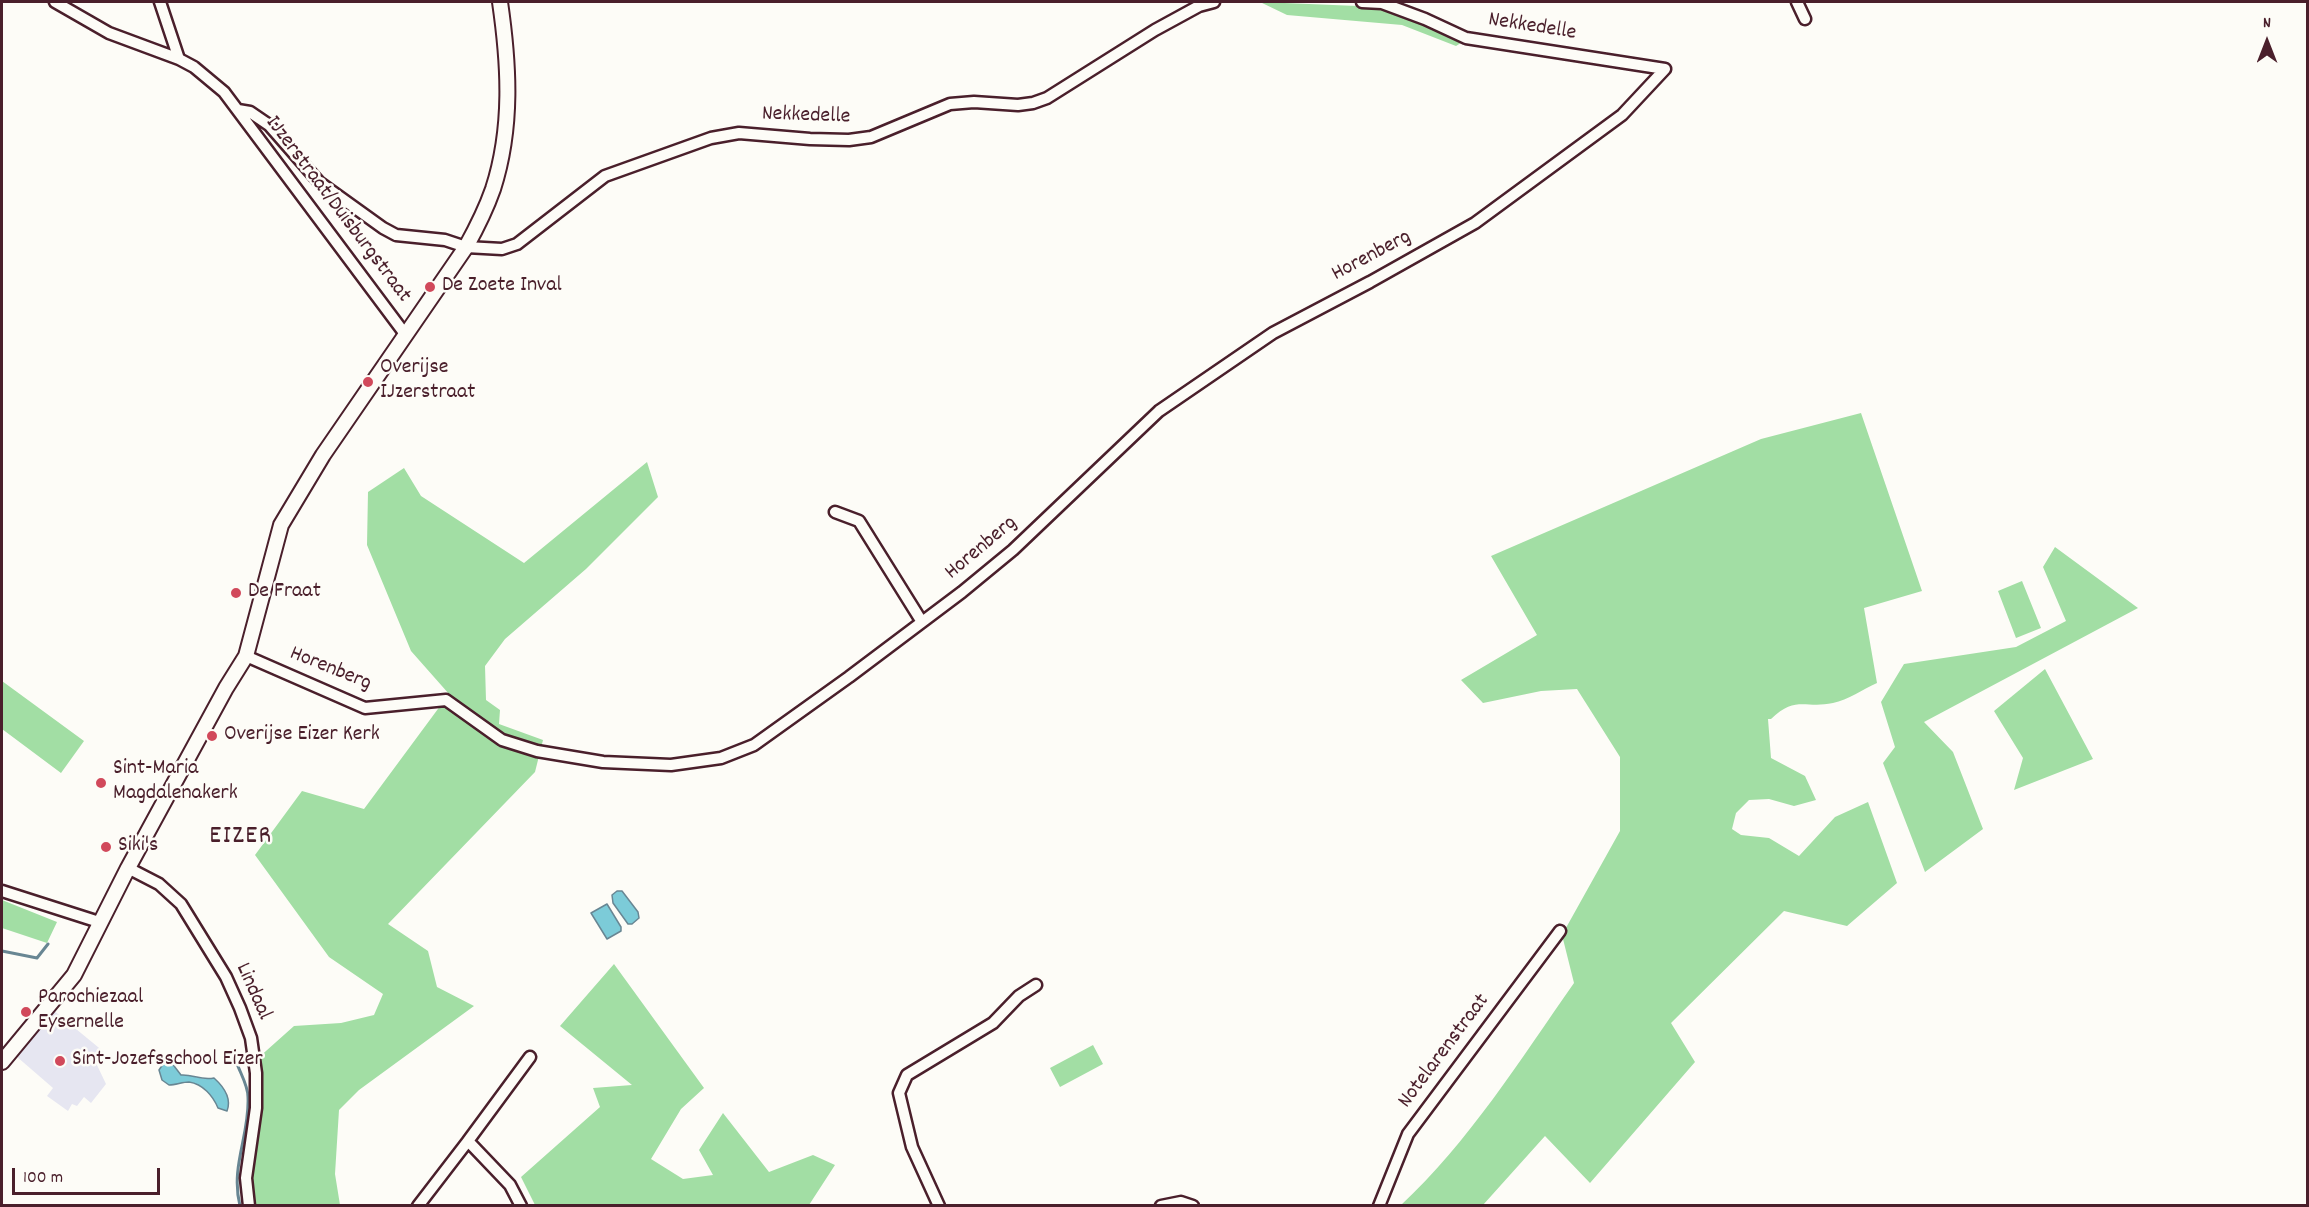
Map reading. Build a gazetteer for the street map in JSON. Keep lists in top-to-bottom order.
{
  "streets": {
    "street": [
      "Nekkedelle",
      "IJzerstraat/Duisburgstraat",
      "Horenberg",
      "Lindaal",
      "Notelarenstraat"
    ]
  },
  "crossings": [
    ["Nekkedelle", "IJzerstraat/Duisburgstraat"],
    ["Nekkedelle", "Horenberg"]
  ],
  "districts": ["EIZER"],
  "places": [
    "De Zoete Inval",
    "Overijse IJzerstraat",
    "De Fraat",
    "Overijse Eizer Kerk",
    "Sint-Maria Magdalenakerk",
    "Siki's",
    "Parochiezaal Eysernelle",
    "Sint-Jozefsschool Eizer"
  ],
  "scale_bar": "100 m",
  "north": "top"
}
